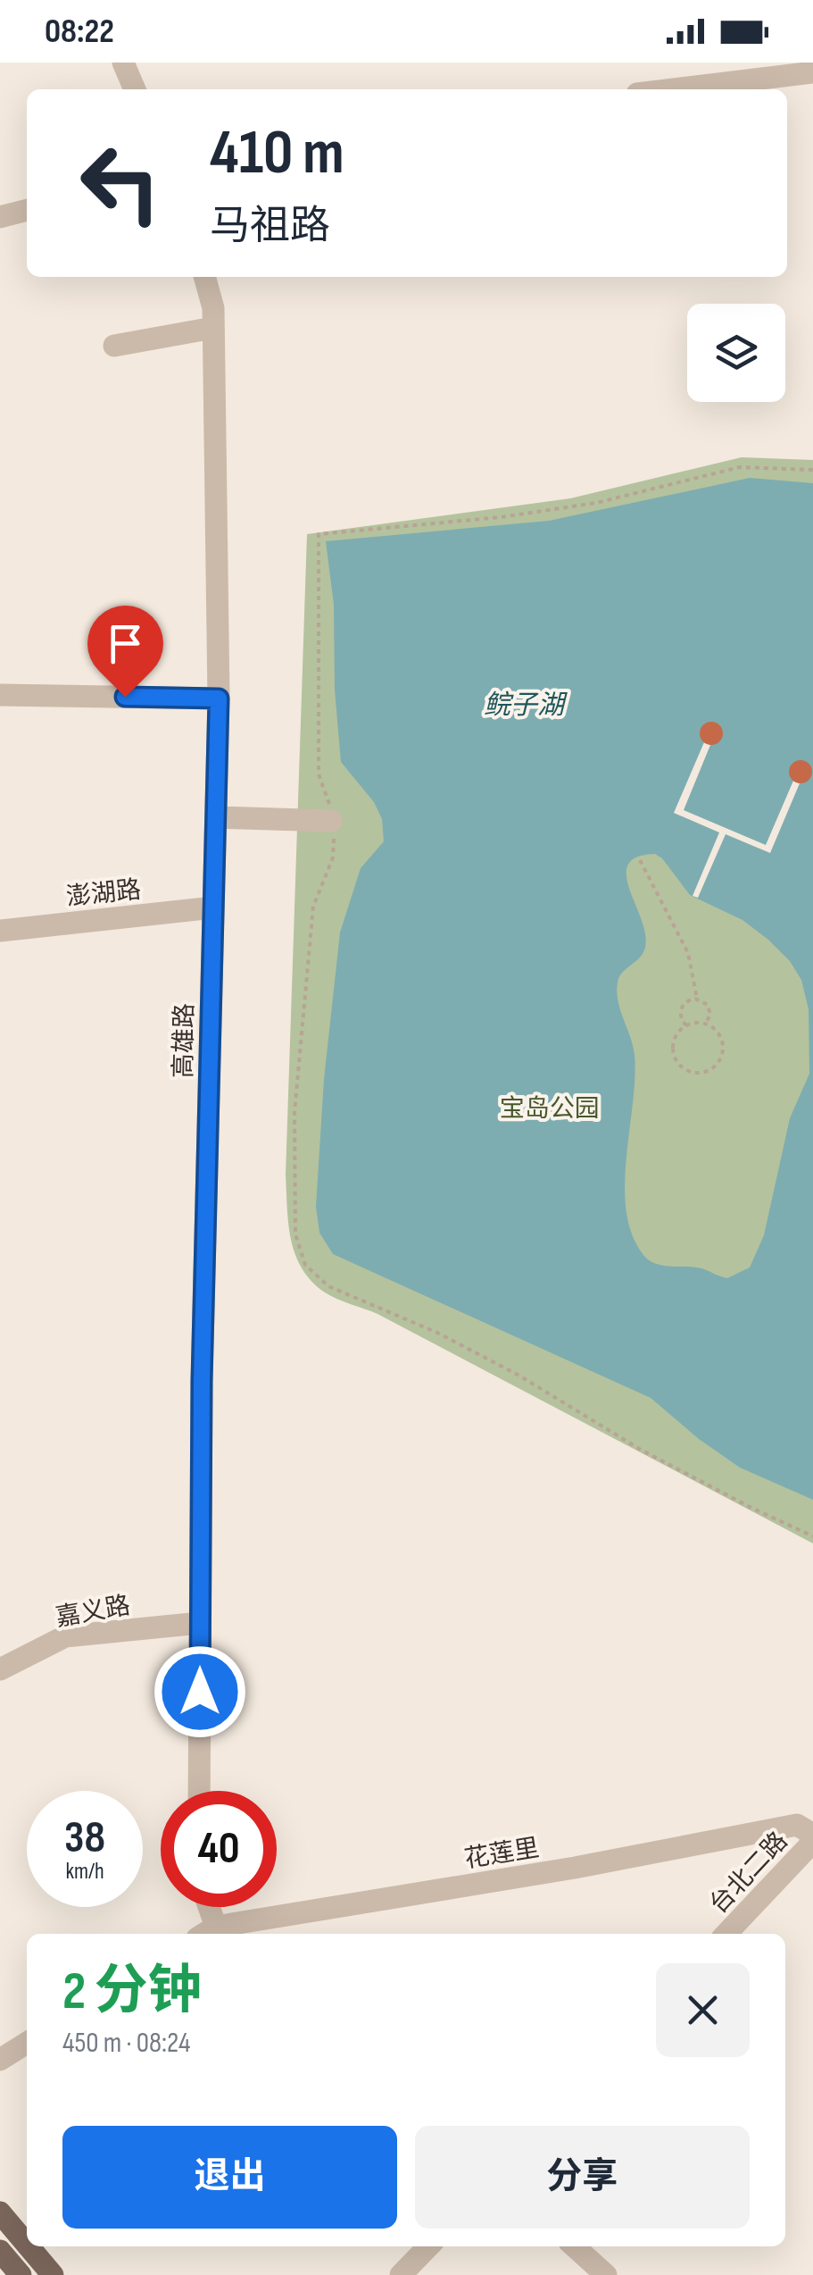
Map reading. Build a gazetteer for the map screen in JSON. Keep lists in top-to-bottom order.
{
  "streets": {
    "street": [
      "澎湖路",
      "高雄路",
      "嘉义路",
      "花莲里",
      "台北二路"
    ]
  },
  "crossings": [
    ["澎湖路", "高雄路"],
    ["高雄路", "嘉义路"]
  ],
  "water": ["鲩子湖"],
  "parks": ["宝岛公园"],
  "page": {
    "status": "08:22",
    "turn": ["410 m", "马祖路"],
    "speed": "38 km/h",
    "limit": "40",
    "heading": ["2 分钟", "450 m · 08:24"],
    "buttons": ["退出", "分享"]
  }
}
